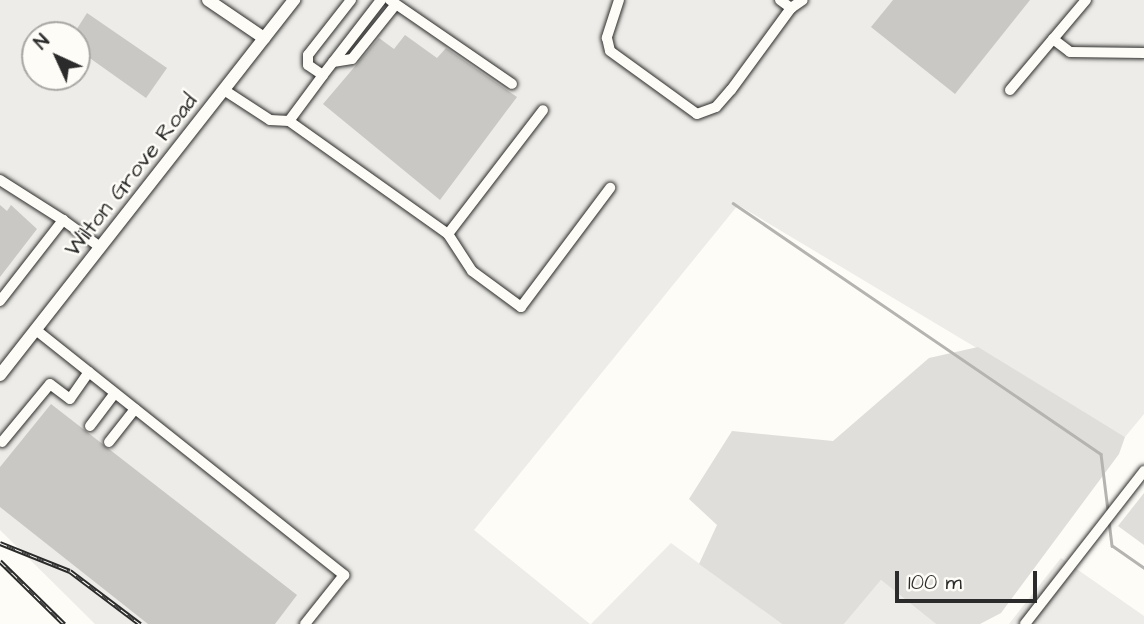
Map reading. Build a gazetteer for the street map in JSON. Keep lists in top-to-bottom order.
{
  "streets": {
    "main road": ["Wilton Grove Road"]
  },
  "scale_bar": "100 m",
  "north": "top left"
}
